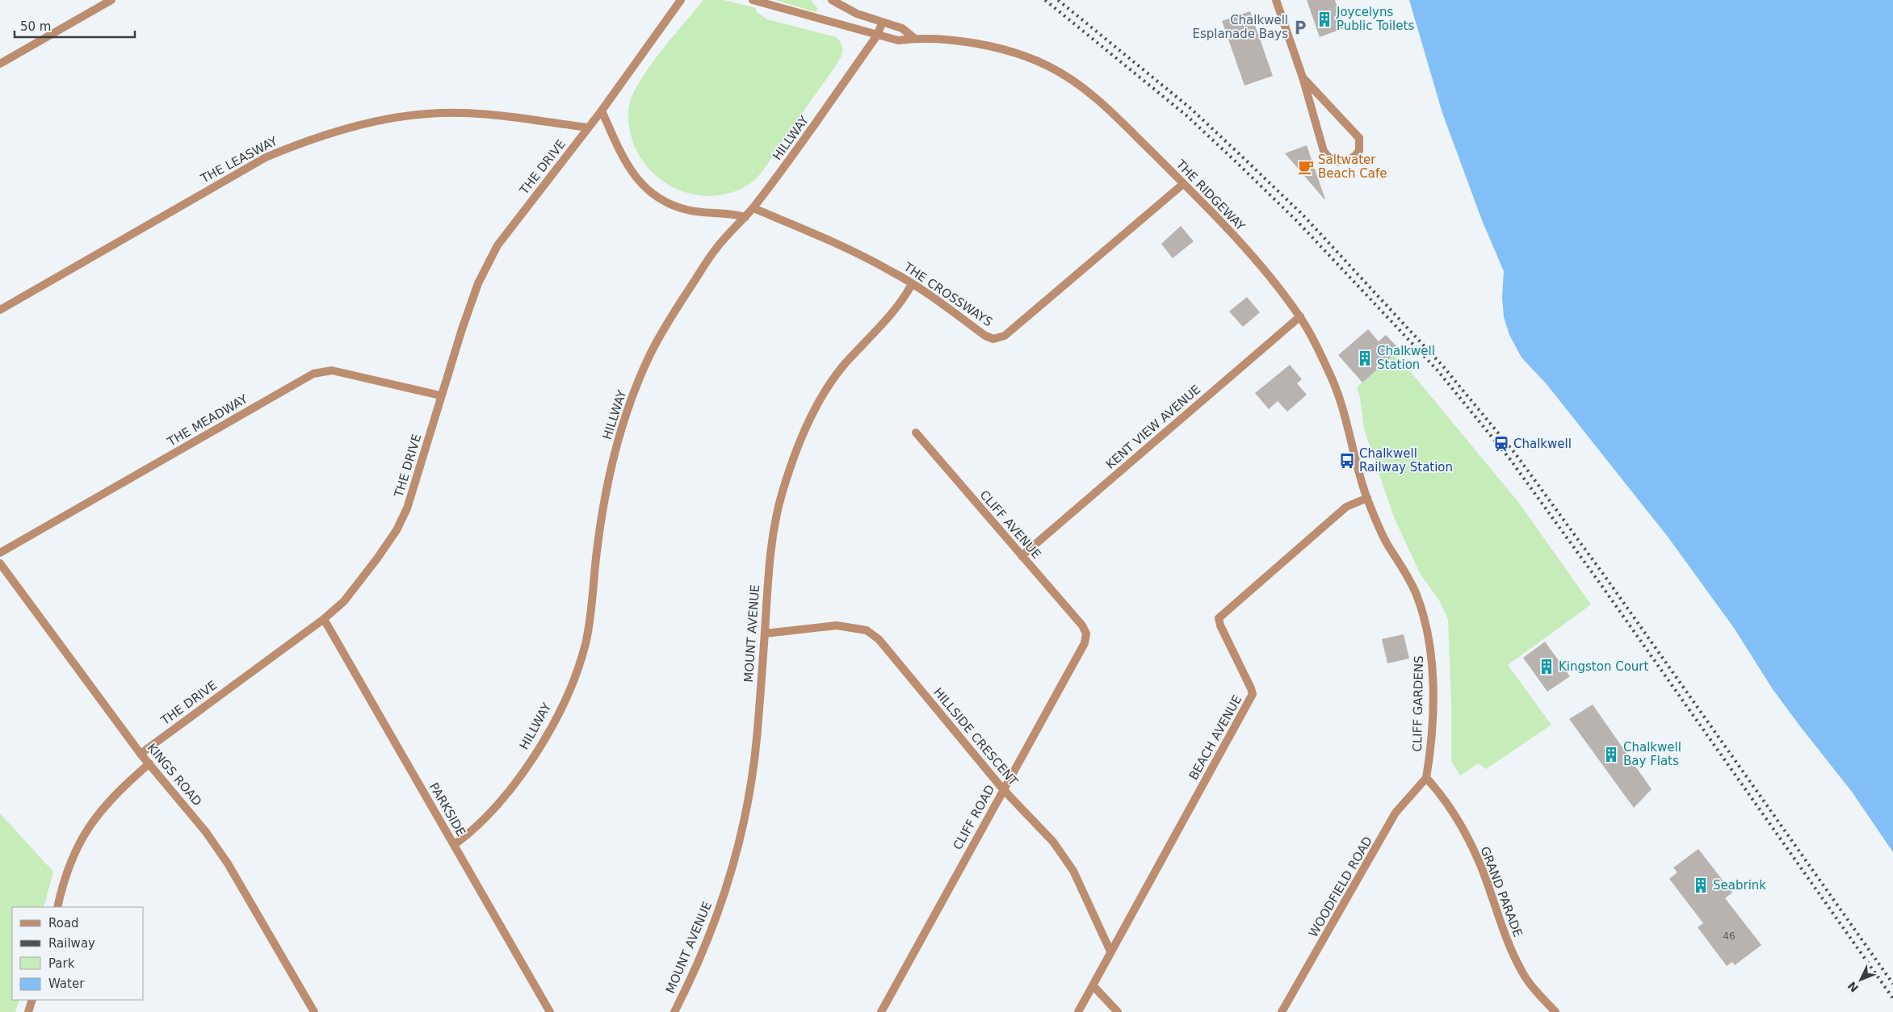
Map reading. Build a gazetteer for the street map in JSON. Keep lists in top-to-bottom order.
{
  "streets": {
    "street": [
      "HILLWAY",
      "THE LEASWAY",
      "THE DRIVE",
      "THE RIDGEWAY",
      "THE CROSSWAYS",
      "THE MEADWAY",
      "KENT VIEW AVENUE",
      "CLIFF AVENUE",
      "MOUNT AVENUE",
      "CLIFF GARDENS",
      "HILLSIDE CRESCENT",
      "BEACH AVENUE",
      "KINGS ROAD",
      "PARKSIDE",
      "CLIFF ROAD",
      "WOODFIELD ROAD",
      "GRAND PARADE"
    ]
  },
  "crossings": [
    ["HILLWAY", "THE RIDGEWAY"],
    ["HILLWAY", "THE CROSSWAYS"],
    ["HILLWAY", "PARKSIDE"],
    ["THE LEASWAY", "THE DRIVE"],
    ["THE DRIVE", "THE MEADWAY"],
    ["THE DRIVE", "KINGS ROAD"],
    ["THE DRIVE", "PARKSIDE"],
    ["THE RIDGEWAY", "THE CROSSWAYS"],
    ["THE RIDGEWAY", "KENT VIEW AVENUE"],
    ["THE RIDGEWAY", "CLIFF GARDENS"],
    ["THE RIDGEWAY", "BEACH AVENUE"],
    ["THE CROSSWAYS", "MOUNT AVENUE"],
    ["KENT VIEW AVENUE", "CLIFF AVENUE"],
    ["CLIFF AVENUE", "CLIFF ROAD"],
    ["MOUNT AVENUE", "HILLSIDE CRESCENT"],
    ["CLIFF GARDENS", "BEACH AVENUE"],
    ["CLIFF GARDENS", "WOODFIELD ROAD"],
    ["CLIFF GARDENS", "GRAND PARADE"],
    ["HILLSIDE CRESCENT", "BEACH AVENUE"],
    ["HILLSIDE CRESCENT", "CLIFF ROAD"],
    ["WOODFIELD ROAD", "GRAND PARADE"]
  ],
  "places": {
    "building": [
      "Joycelyns Public Toilets",
      "Chalkwell Station",
      "Kingston Court",
      "Chalkwell Bay Flats",
      "Seabrink"
    ],
    "parking": ["Chalkwell Esplanade Bays"],
    "cafe": ["Saltwater Beach Cafe"],
    "station": ["Chalkwell"],
    "bus stop": ["Chalkwell Railway Station"]
  },
  "house_numbers": ["46"],
  "legend": [
    "Road",
    "Railway",
    "Park",
    "Water"
  ],
  "scale_bar": "50 m",
  "north": "bottom left"
}
